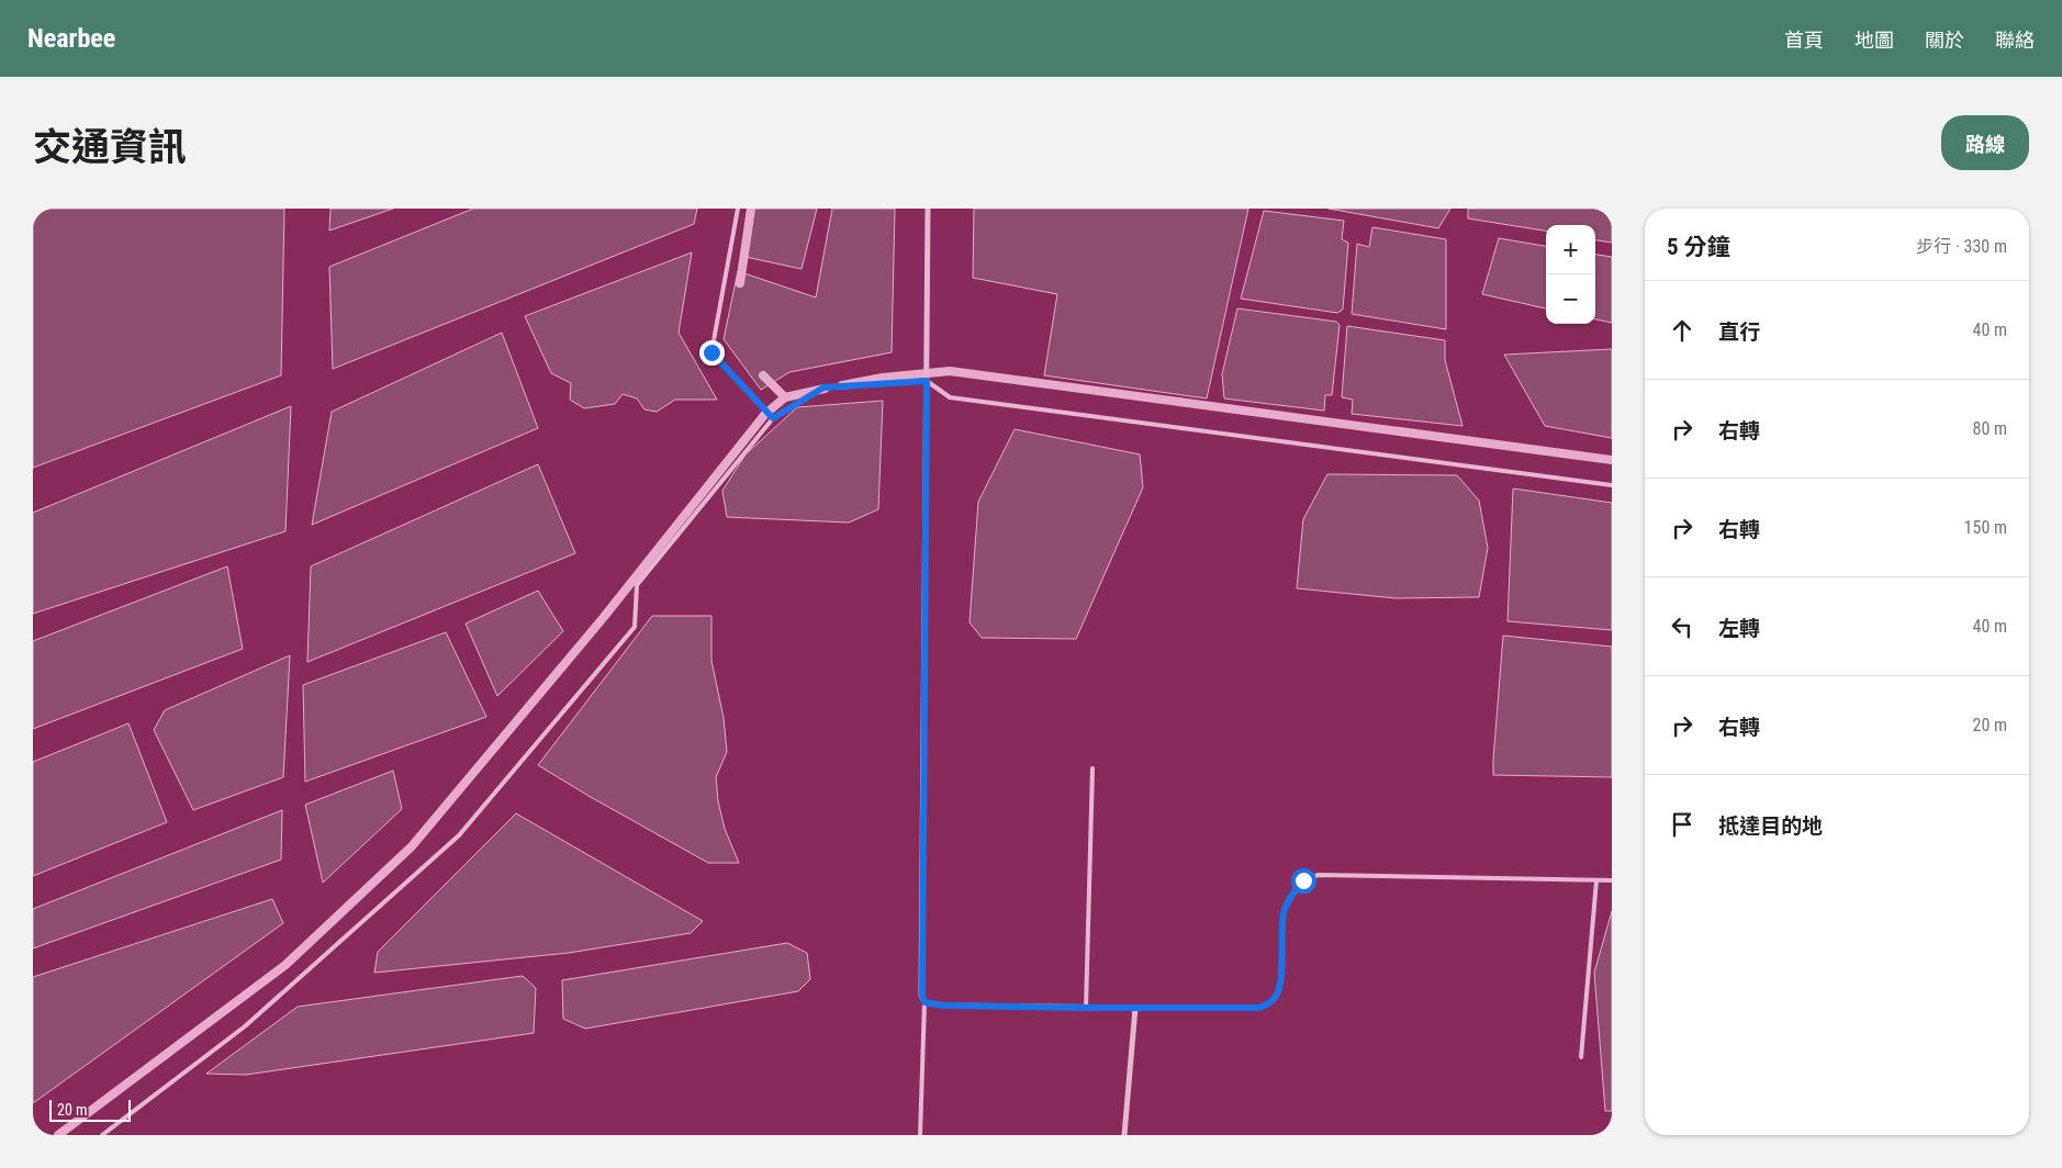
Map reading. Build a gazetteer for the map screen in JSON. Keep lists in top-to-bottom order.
{
  "scale_bar": "20 m",
  "page": {
    "header": "Nearbee",
    "nav": [
      "首頁",
      "地圖",
      "關於",
      "聯絡"
    ],
    "title": "交通資訊",
    "buttons": "路線",
    "heading": ["5 分鐘", "步行 · 330 m"],
    "map_buttons": ["+", "−"],
    "list": [
      ["直行", "40 m"],
      ["右轉", "80 m"],
      ["右轉", "150 m"],
      ["左轉", "40 m"],
      ["右轉", "20 m"],
      "抵達目的地"
    ],
    "scale": "20 m"
  }
}
